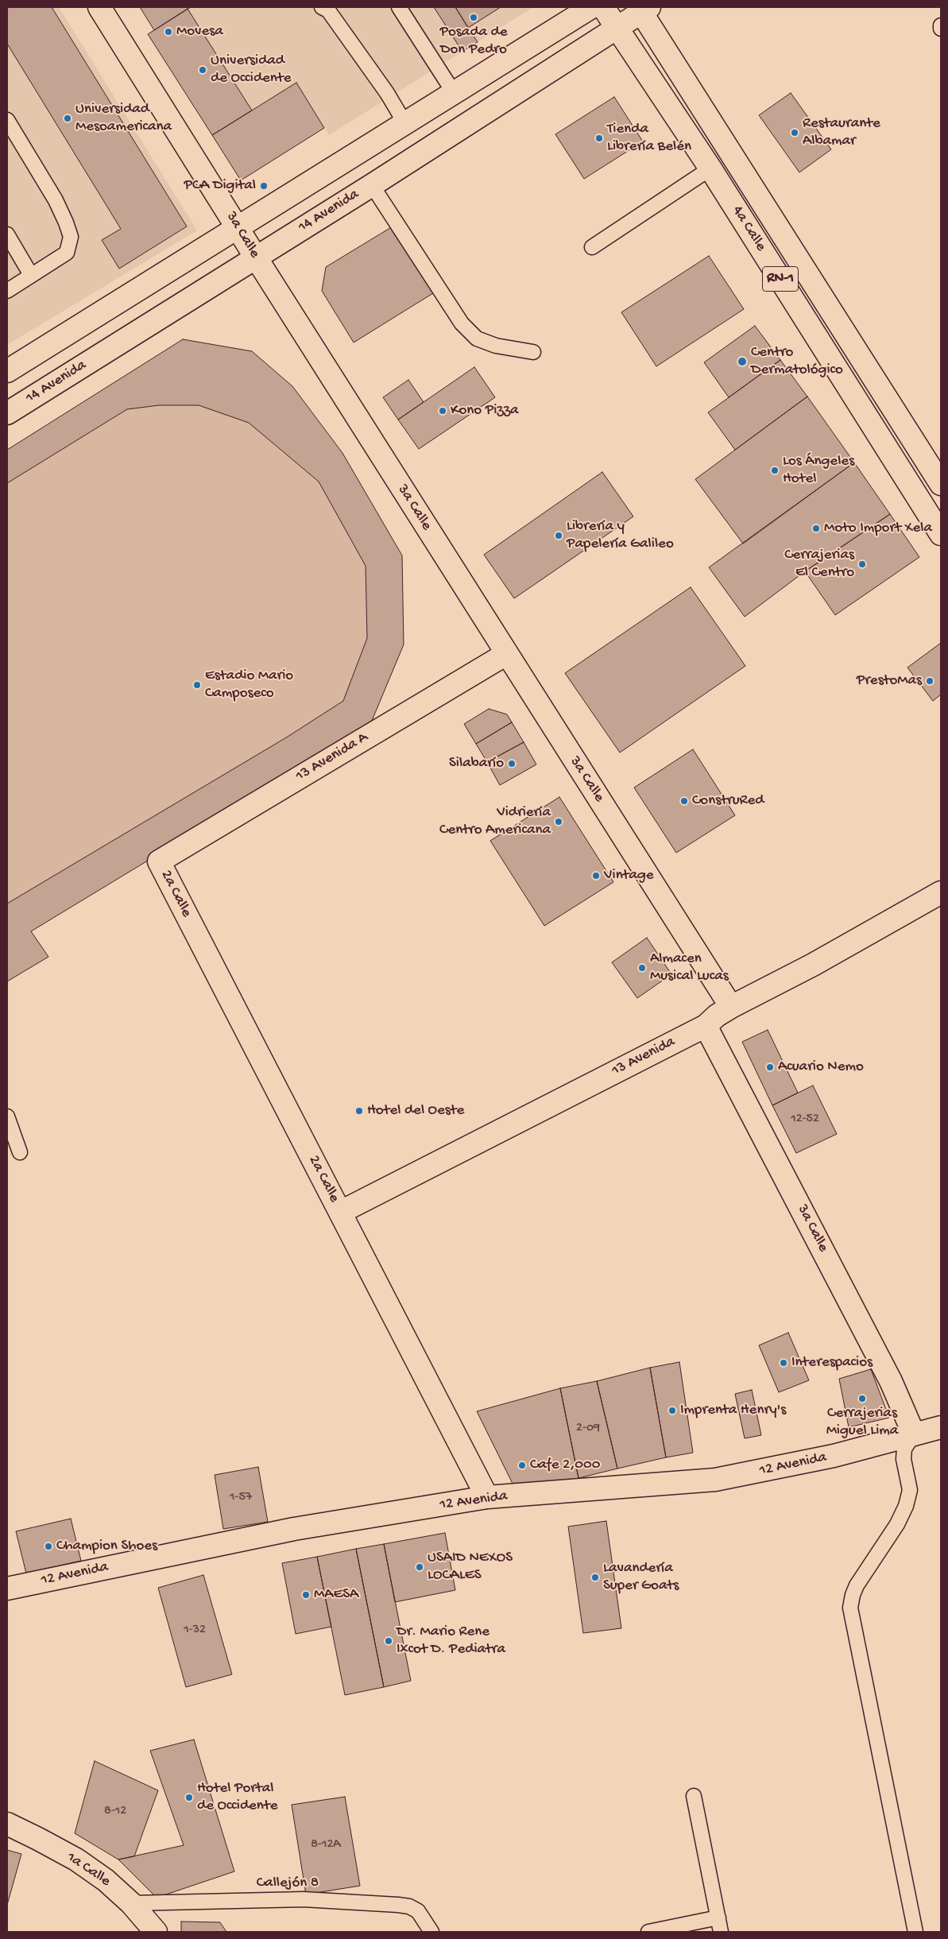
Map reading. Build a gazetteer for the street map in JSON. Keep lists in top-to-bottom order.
{
  "streets": {
    "street": [
      "14 Avenida",
      "4a Calle",
      "3a Calle",
      "RN-1",
      "13 Avenida A",
      "2a Calle",
      "13 Avenida",
      "12 Avenida",
      "1a Calle"
    ],
    "lane": ["Callejón 8"]
  },
  "crossings": [
    ["14 Avenida", "4a Calle"],
    ["14 Avenida", "3a Calle"],
    ["3a Calle", "13 Avenida A"],
    ["3a Calle", "13 Avenida"],
    ["3a Calle", "12 Avenida"],
    ["13 Avenida A", "2a Calle"],
    ["2a Calle", "13 Avenida"],
    ["2a Calle", "12 Avenida"],
    ["1a Calle", "Callejón 8"]
  ],
  "places": [
    "Posada de Don Pedro",
    "Movesa",
    "Universidad de Occidente",
    "Universidad Mesoamericana",
    "Restaurante Albamar",
    "Tienda Librería Belén",
    "PCA Digital",
    "Centro Dermatológico",
    "Kono Pizza",
    "Los Ángeles Hotel",
    "Moto Import Xela",
    "Librería y Papelería Galileo",
    "Cerrajerias El Centro",
    "PrestoMas",
    "Estadio Mario Camposeco",
    "Silabarío",
    "ConstruRed",
    "Vidriería Centro Americana",
    "Vintage",
    "Almacen Musical Lucas",
    "Acuario Nemo",
    "Hotel del Oeste",
    "Interespacios",
    "Cerrajerias Miguel Lima",
    "Imprenta Henry's",
    "Cafe 2,000",
    "Champion Shoes",
    "USAID NEXOS LOCALES",
    "Lavandería Super Goats",
    "MAESA",
    "Dr. Mario Rene Ixcot D. Pediatra",
    "Hotel Portal de Occidente"
  ],
  "house_numbers": [
    "12-52",
    "2-09",
    "1-57",
    "1-32",
    "8-12",
    "8-12A"
  ]
}
